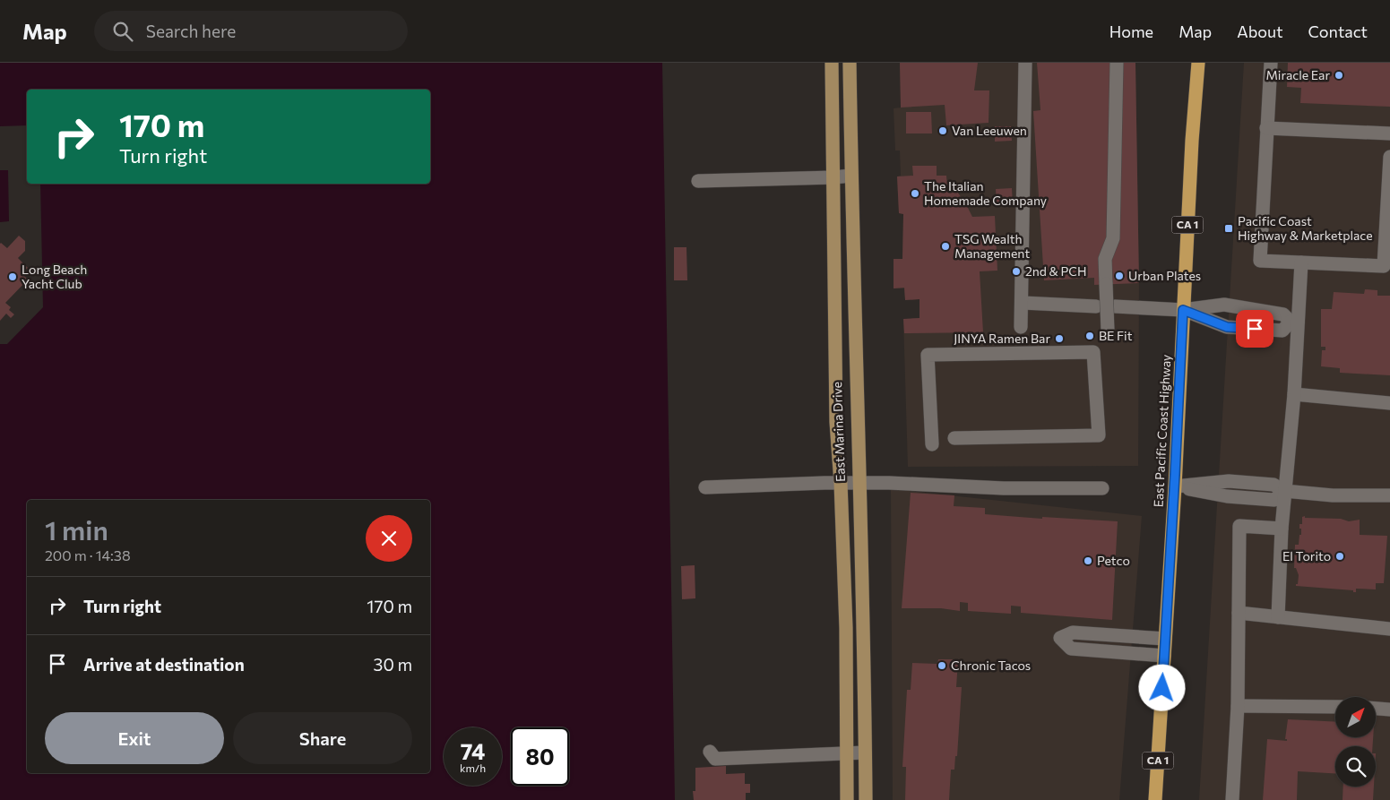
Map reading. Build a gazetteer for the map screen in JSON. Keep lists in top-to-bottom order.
{
  "streets": {
    "highway": ["CA 1", "East Pacific Coast Highway"],
    "main road": ["East Marina Drive"]
  },
  "places": {
    "other": [
      "Miracle Ear",
      "Van Leeuwen",
      "The Italian Homemade Company",
      "TSG Wealth Management",
      "2nd & PCH",
      "Urban Plates",
      "Long Beach Yacht Club",
      "BE Fit",
      "JINYA Ramen Bar",
      "El Torito",
      "Petco",
      "Chronic Tacos"
    ],
    "transit": ["Pacific Coast Highway & Marketplace"]
  },
  "north": "top right",
  "page": {
    "header": "Map",
    "search": "Search here",
    "nav": [
      "Home",
      "Map",
      "About",
      "Contact"
    ],
    "turn": ["170 m", "Turn right"],
    "heading": ["1 min", "200 m · 14:38"],
    "list": [
      {
        "name": "Turn right",
        "value": "170 m"
      },
      {
        "name": "Arrive at destination",
        "value": "30 m"
      }
    ],
    "buttons": ["Exit", "Share"],
    "speed": "74 km/h",
    "limit": "80"
  }
}
